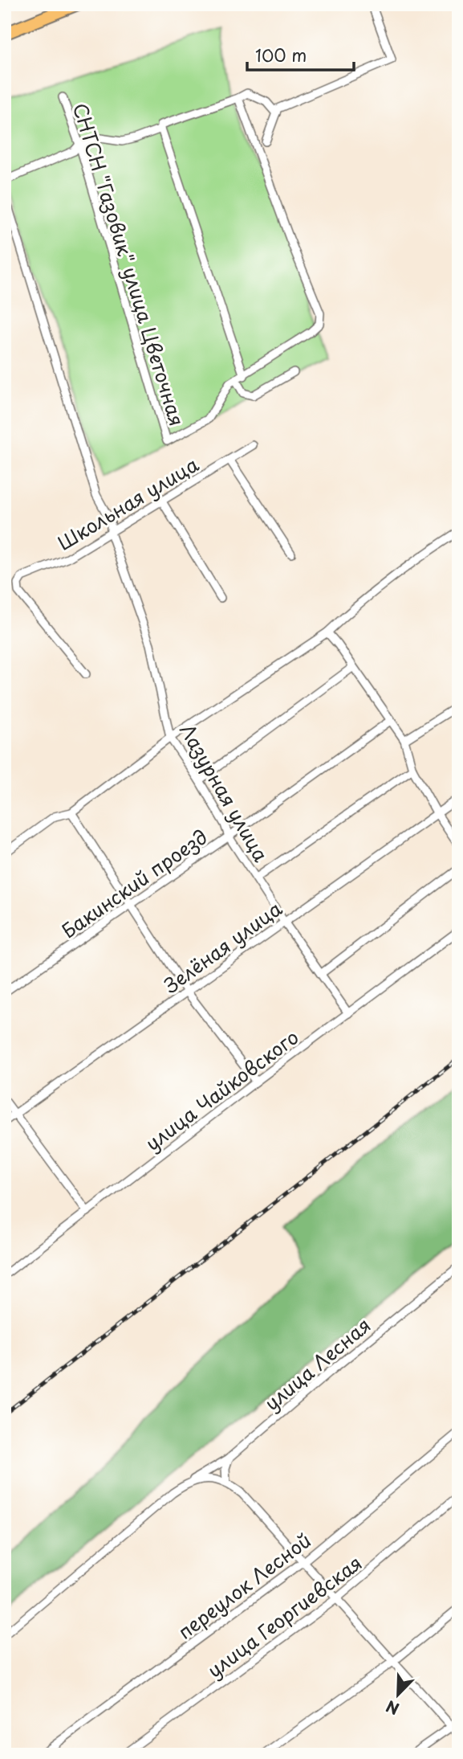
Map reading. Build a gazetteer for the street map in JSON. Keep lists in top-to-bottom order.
{
  "streets": {
    "street": [
      "СНТСН \"Газовик\" улица Цветочная",
      "Школьная улица",
      "Лазурная улица",
      "Бакинский проезд",
      "Зелёная улица",
      "улица Чайковского",
      "улица Лесная",
      "переулок Лесной",
      "улица Георгиевская"
    ]
  },
  "crossings": [
    ["Школьная улица", "Лазурная улица"],
    ["Лазурная улица", "Бакинский проезд"],
    ["Лазурная улица", "Зелёная улица"],
    ["Лазурная улица", "улица Чайковского"]
  ],
  "scale_bar": "100 m",
  "north": "bottom left"
}
